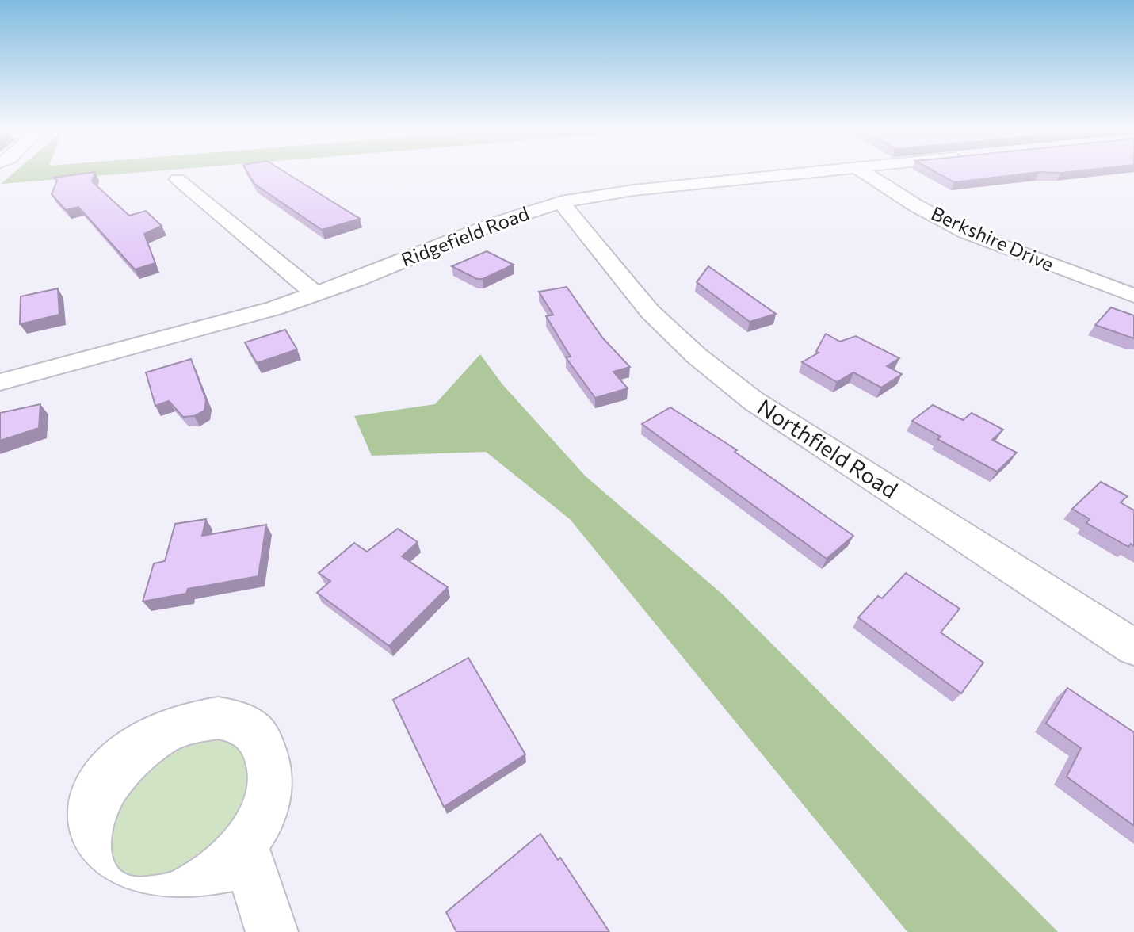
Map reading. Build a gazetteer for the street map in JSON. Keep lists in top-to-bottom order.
{
  "streets": {
    "street": ["Ridgefield Road", "Berkshire Drive", "Northfield Road"]
  },
  "crossings": [
    ["Ridgefield Road", "Northfield Road"]
  ]
}
